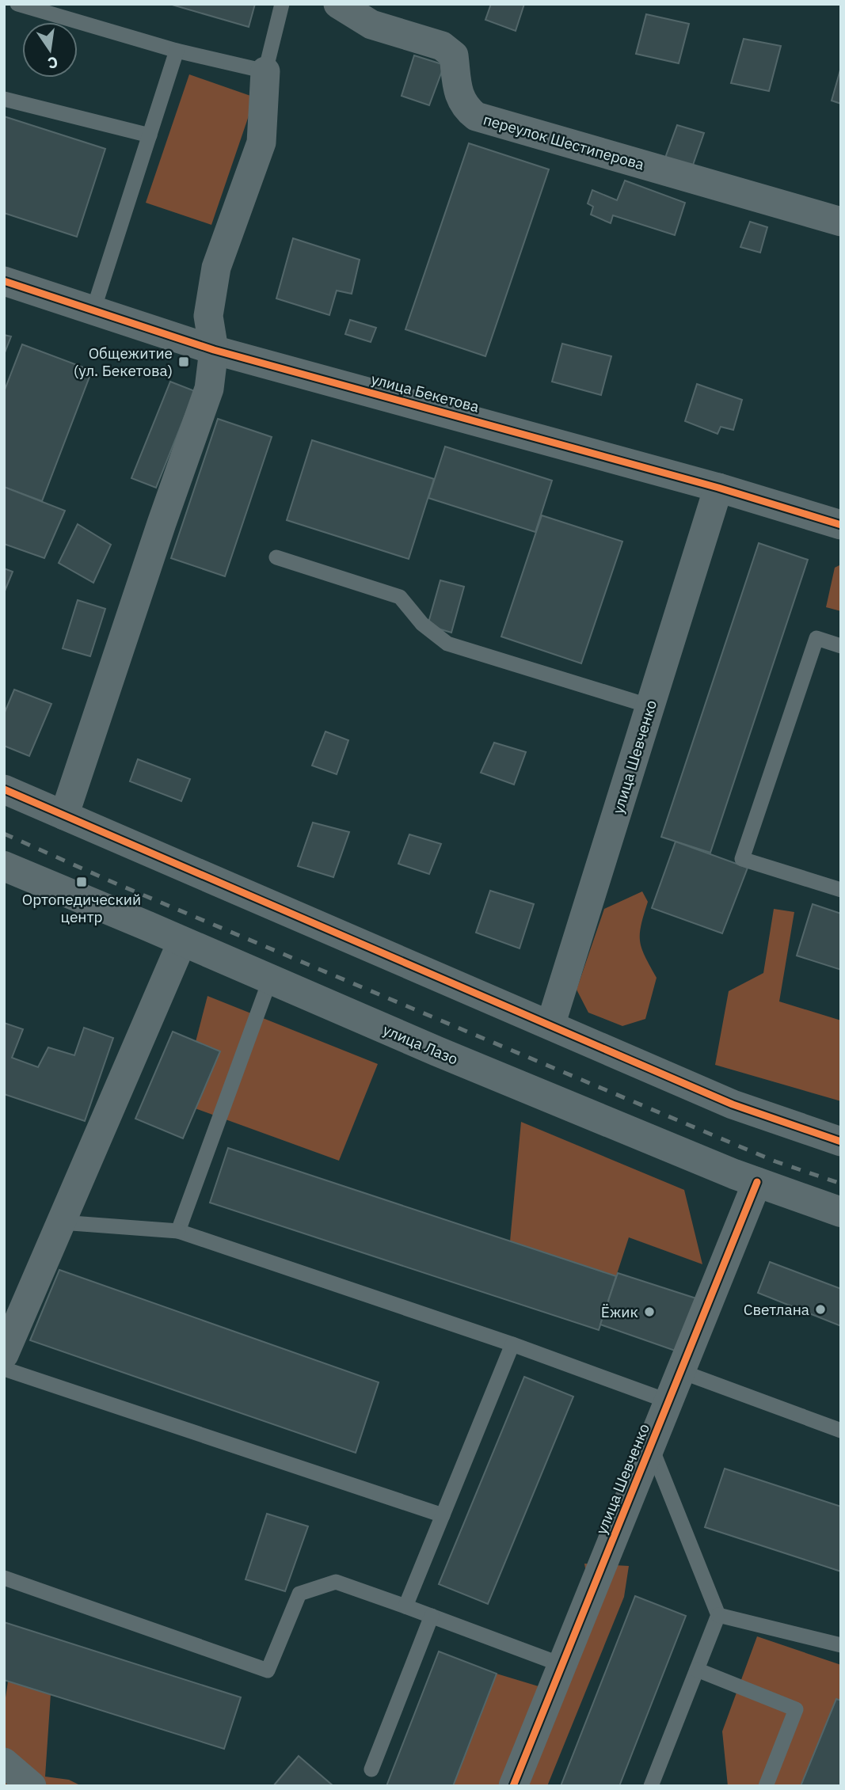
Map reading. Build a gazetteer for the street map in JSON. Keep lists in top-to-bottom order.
{
  "streets": {
    "street": [
      "переулок Шестиперова",
      "улица Бекетова",
      "улица Шевченко",
      "улица Лазо"
    ]
  },
  "crossings": [
    ["улица Бекетова", "улица Шевченко"],
    ["улица Шевченко", "улица Лазо"]
  ],
  "places": {
    "transit": ["Общежитие (ул. Бекетова)", "Ортопедический центр"],
    "other": ["Светлана", "Ёжик"]
  },
  "north": "bottom"
}
